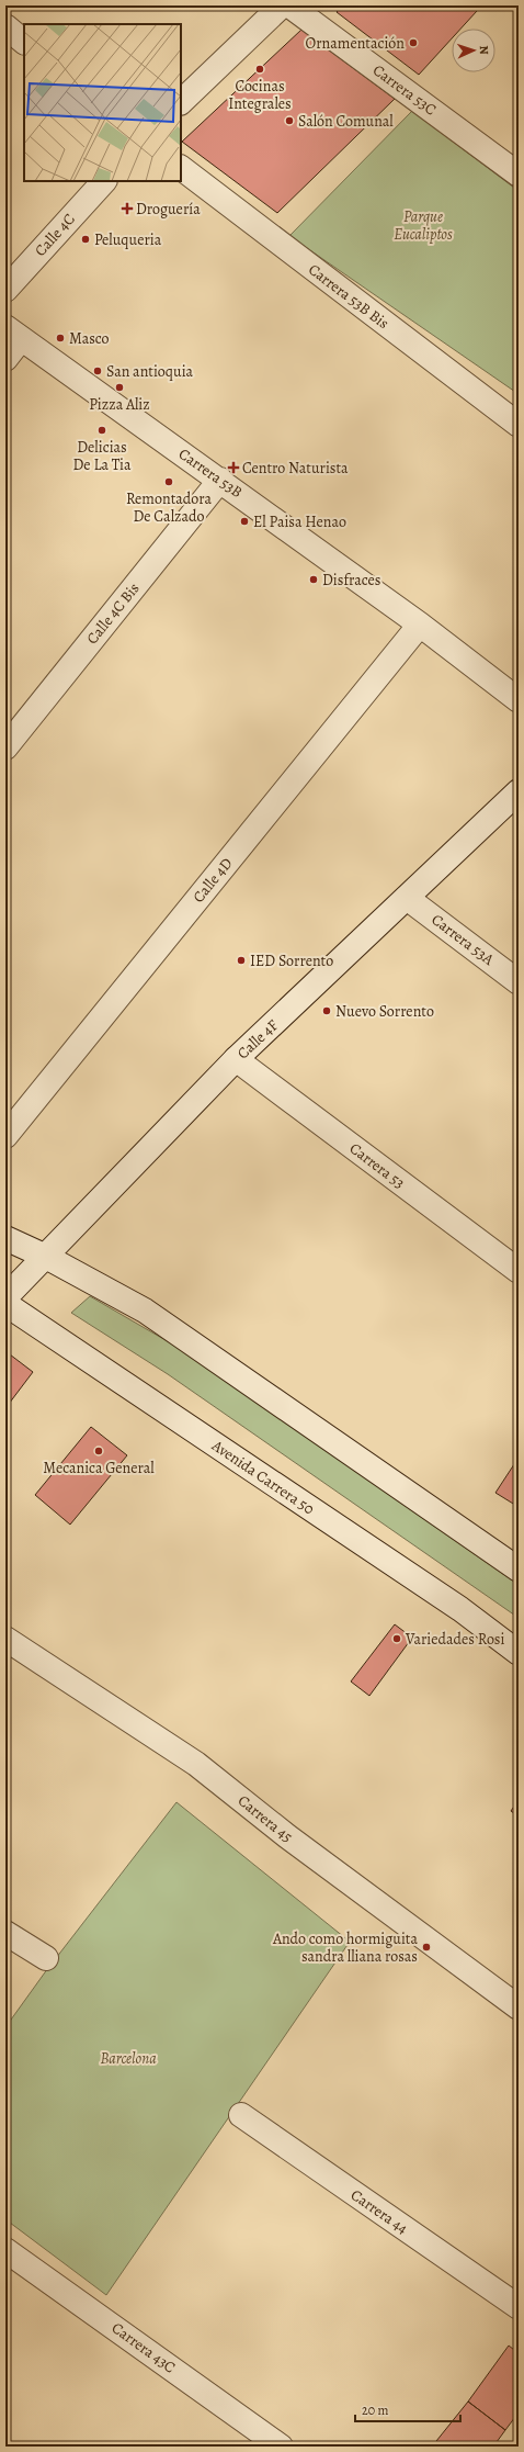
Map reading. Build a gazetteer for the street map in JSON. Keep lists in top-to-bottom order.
{
  "streets": {
    "street": [
      "Carrera 53C",
      "Calle 4C",
      "Carrera 53B Bis",
      "Carrera 53B",
      "Calle 4C Bis",
      "Calle 4D",
      "Carrera 53A",
      "Calle 4F",
      "Carrera 53",
      "Avenida Carrera 50",
      "Carrera 45",
      "Carrera 44",
      "Carrera 43C"
    ]
  },
  "crossings": [
    ["Carrera 53B", "Calle 4C Bis"],
    ["Carrera 53B", "Calle 4D"],
    ["Carrera 53A", "Calle 4F"],
    ["Calle 4F", "Carrera 53"]
  ],
  "parks": ["Parque Eucaliptos", "Barcelona"],
  "places": {
    "other": [
      "Ornamentación",
      "Cocinas Integrales",
      "Salón Comunal",
      "Peluqueria",
      "Masco",
      "San antioquia",
      "Pizza Aliz",
      "Delicias De La Tia",
      "Remontadora De Calzado",
      "El Paisa Henao",
      "Disfraces",
      "IED Sorrento",
      "Nuevo Sorrento",
      "Mecanica General",
      "Variedades Rosi",
      "Ando como hormiguita sandra lliana rosas"
    ],
    "health": ["Droguería", "Centro Naturista"]
  },
  "scale_bar": "20 m",
  "north": "right"
}
